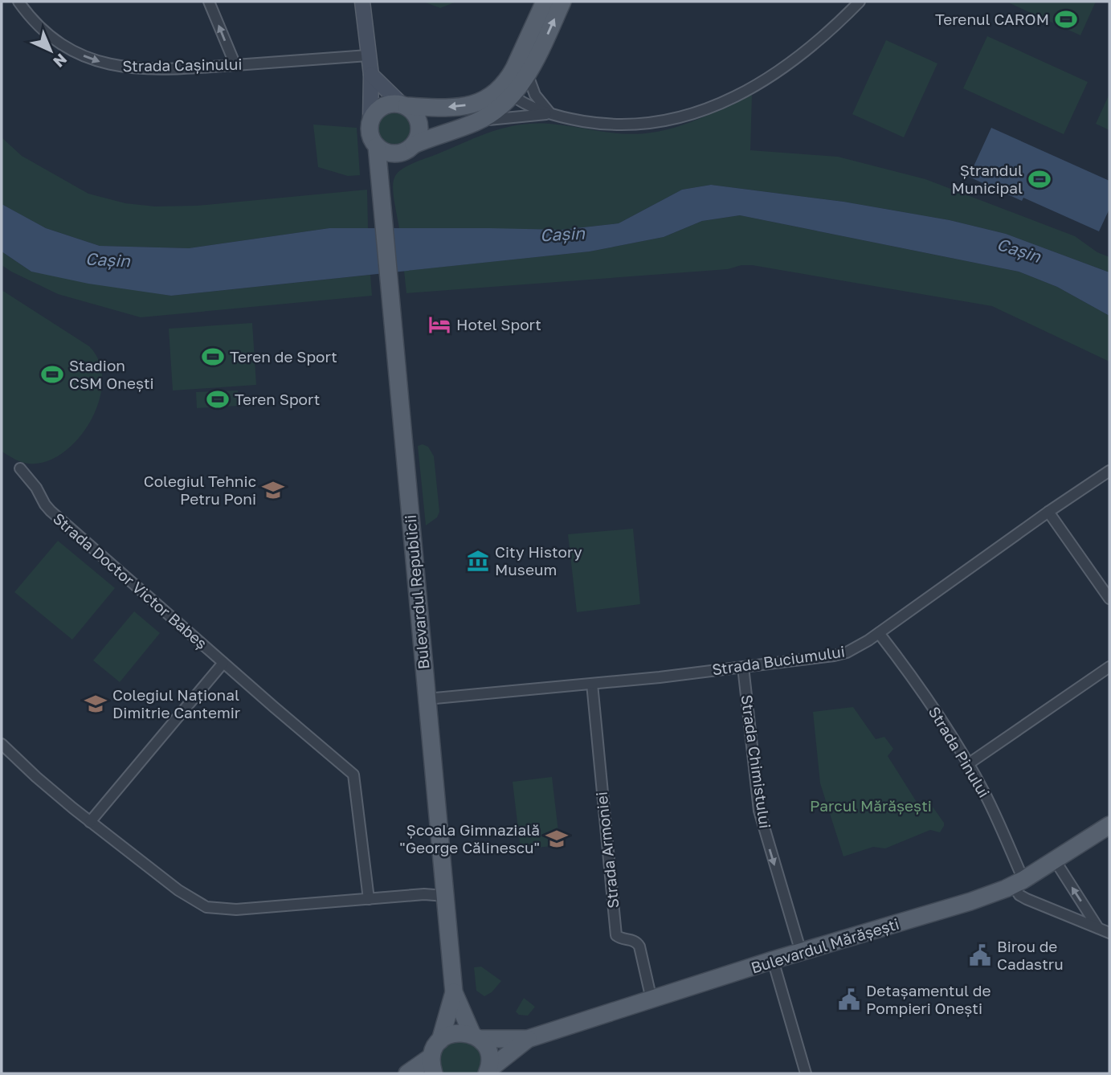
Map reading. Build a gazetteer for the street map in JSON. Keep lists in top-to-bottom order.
{
  "streets": {
    "main road": ["Bulevardul Republicii", "Bulevardul Mărășești"],
    "street": [
      "Strada Cașinului",
      "Strada Doctor Victor Babeș",
      "Strada Buciumului",
      "Strada Pinului",
      "Strada Chimistului",
      "Strada Armoniei"
    ]
  },
  "crossings": [
    ["Bulevardul Republicii", "Strada Buciumului"],
    ["Strada Buciumului", "Strada Pinului"],
    ["Strada Buciumului", "Strada Chimistului"],
    ["Strada Buciumului", "Strada Armoniei"],
    ["Strada Pinului", "Bulevardul Mărășești"],
    ["Strada Chimistului", "Bulevardul Mărășești"],
    ["Strada Armoniei", "Bulevardul Mărășești"]
  ],
  "one_way": ["Strada Cașinului", "Strada Chimistului"],
  "water": ["Cașin"],
  "parks": ["Parcul Mărășești"],
  "places": {
    "sports": [
      "Terenul CAROM",
      "Ștrandul Municipal",
      "Teren de Sport",
      "Stadion CSM Onești",
      "Teren Sport"
    ],
    "hotel": ["Hotel Sport"],
    "school or university": ["Colegiul Tehnic Petru Poni", "Colegiul Național Dimitrie Cantemir", "Școala Gimnazială \"George Călinescu\""],
    "museum": ["City History Museum"],
    "public building": ["Birou de Cadastru", "Detașamentul de Pompieri Onești"]
  },
  "north": "bottom right"
}
